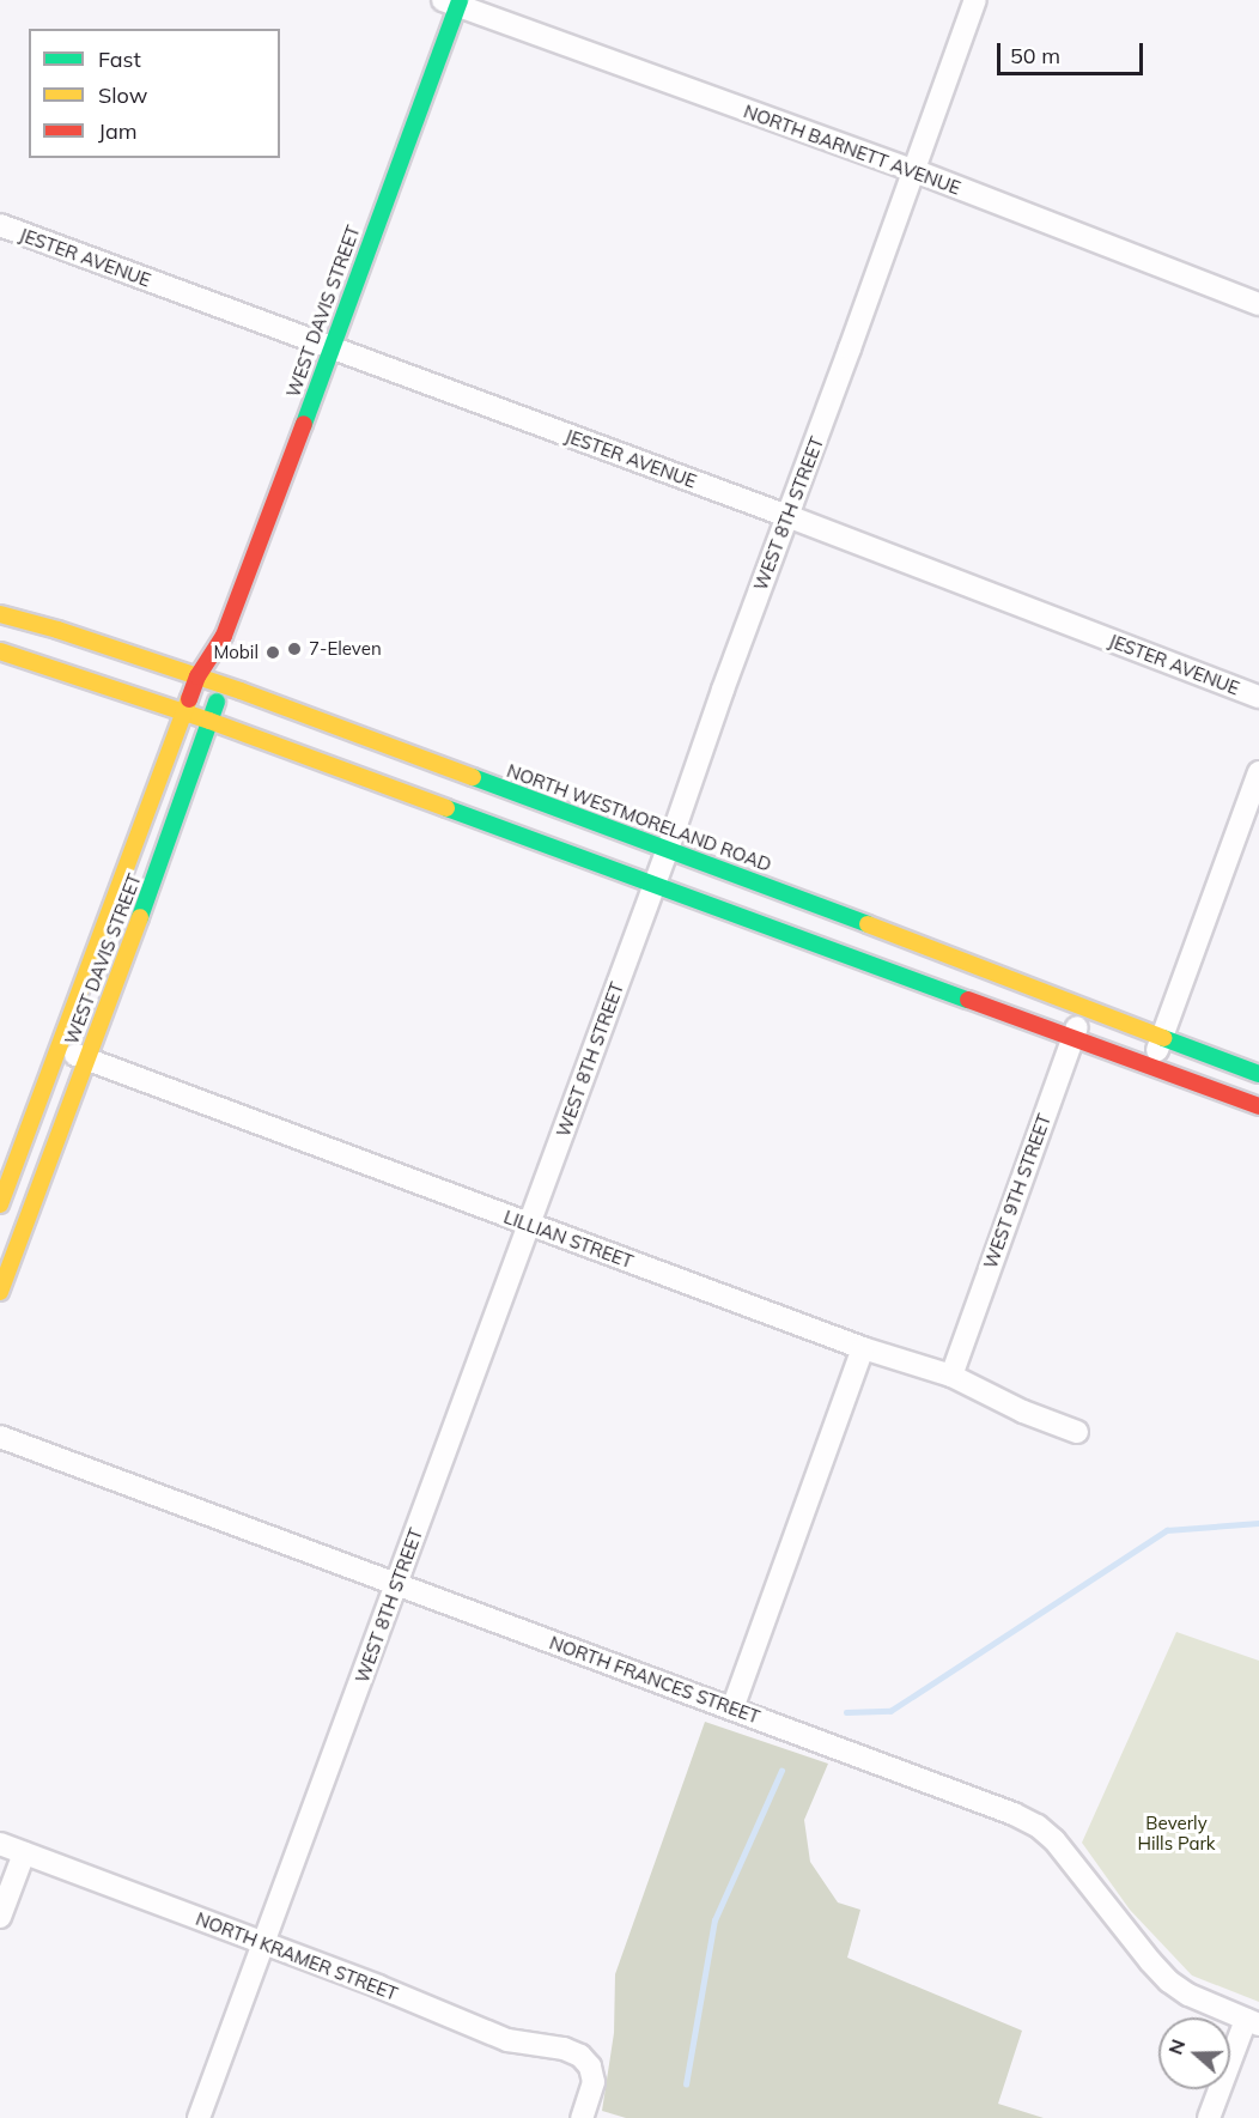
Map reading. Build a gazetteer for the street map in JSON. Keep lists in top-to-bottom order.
{
  "streets": {
    "main road": ["WEST DAVIS STREET", "NORTH WESTMORELAND ROAD"],
    "street": [
      "NORTH BARNETT AVENUE",
      "JESTER AVENUE",
      "WEST 8TH STREET",
      "WEST 9TH STREET",
      "LILLIAN STREET",
      "NORTH FRANCES STREET",
      "NORTH KRAMER STREET"
    ]
  },
  "crossings": [
    ["NORTH BARNETT AVENUE", "WEST DAVIS STREET"],
    ["NORTH BARNETT AVENUE", "WEST 8TH STREET"],
    ["JESTER AVENUE", "WEST DAVIS STREET"],
    ["JESTER AVENUE", "WEST 8TH STREET"],
    ["WEST DAVIS STREET", "NORTH WESTMORELAND ROAD"],
    ["WEST DAVIS STREET", "LILLIAN STREET"],
    ["WEST 8TH STREET", "NORTH WESTMORELAND ROAD"],
    ["WEST 8TH STREET", "LILLIAN STREET"],
    ["WEST 8TH STREET", "NORTH FRANCES STREET"],
    ["WEST 8TH STREET", "NORTH KRAMER STREET"],
    ["NORTH WESTMORELAND ROAD", "WEST 9TH STREET"],
    ["WEST 9TH STREET", "LILLIAN STREET"]
  ],
  "parks": ["Beverly Hills Park"],
  "places": ["7-Eleven", "Mobil"],
  "legend": ["Fast", "Slow", "Jam"],
  "scale_bar": "50 m",
  "north": "left"
}
